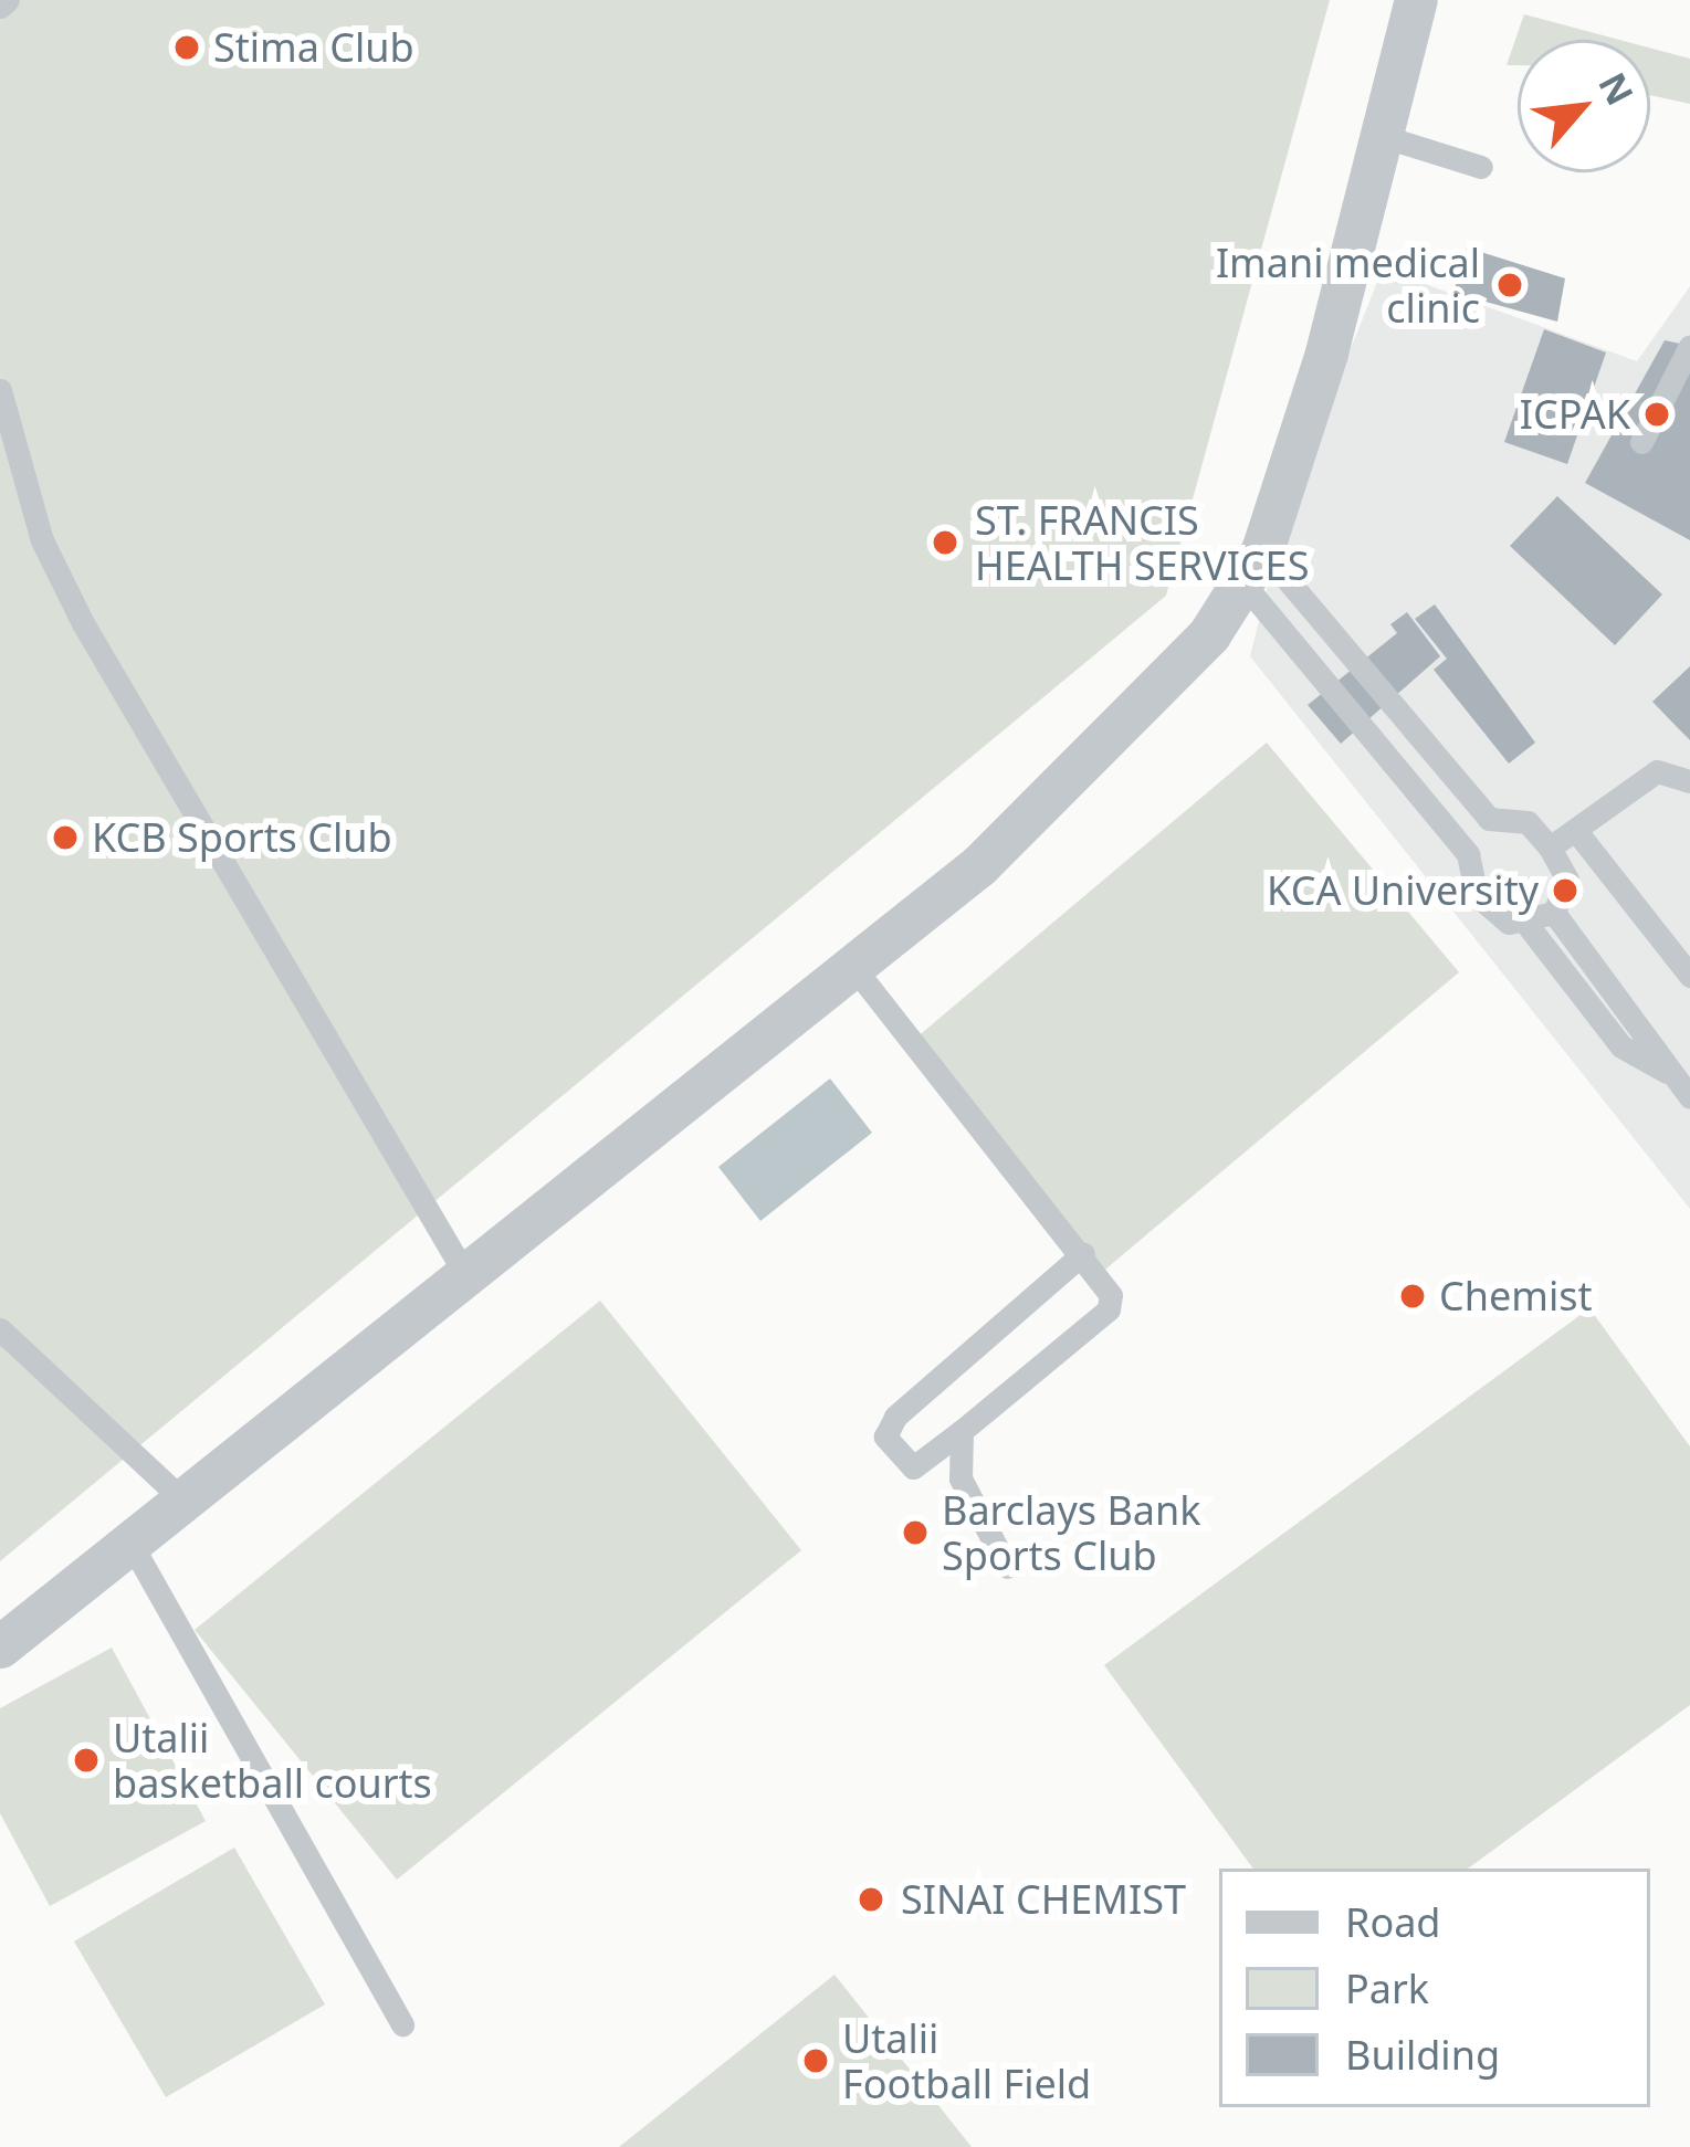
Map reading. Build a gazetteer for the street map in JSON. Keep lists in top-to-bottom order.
{
  "places": [
    "Stima Club",
    "Imani medical clinic",
    "ICPAK",
    "ST. FRANCIS HEALTH SERVICES",
    "KCB Sports Club",
    "KCA University",
    "Chemist",
    "Barclays Bank Sports Club",
    "Utalii basketball courts",
    "SINAI CHEMIST",
    "Utalii Football Field"
  ],
  "legend": ["Road", "Park", "Building"],
  "north": "top right"
}
